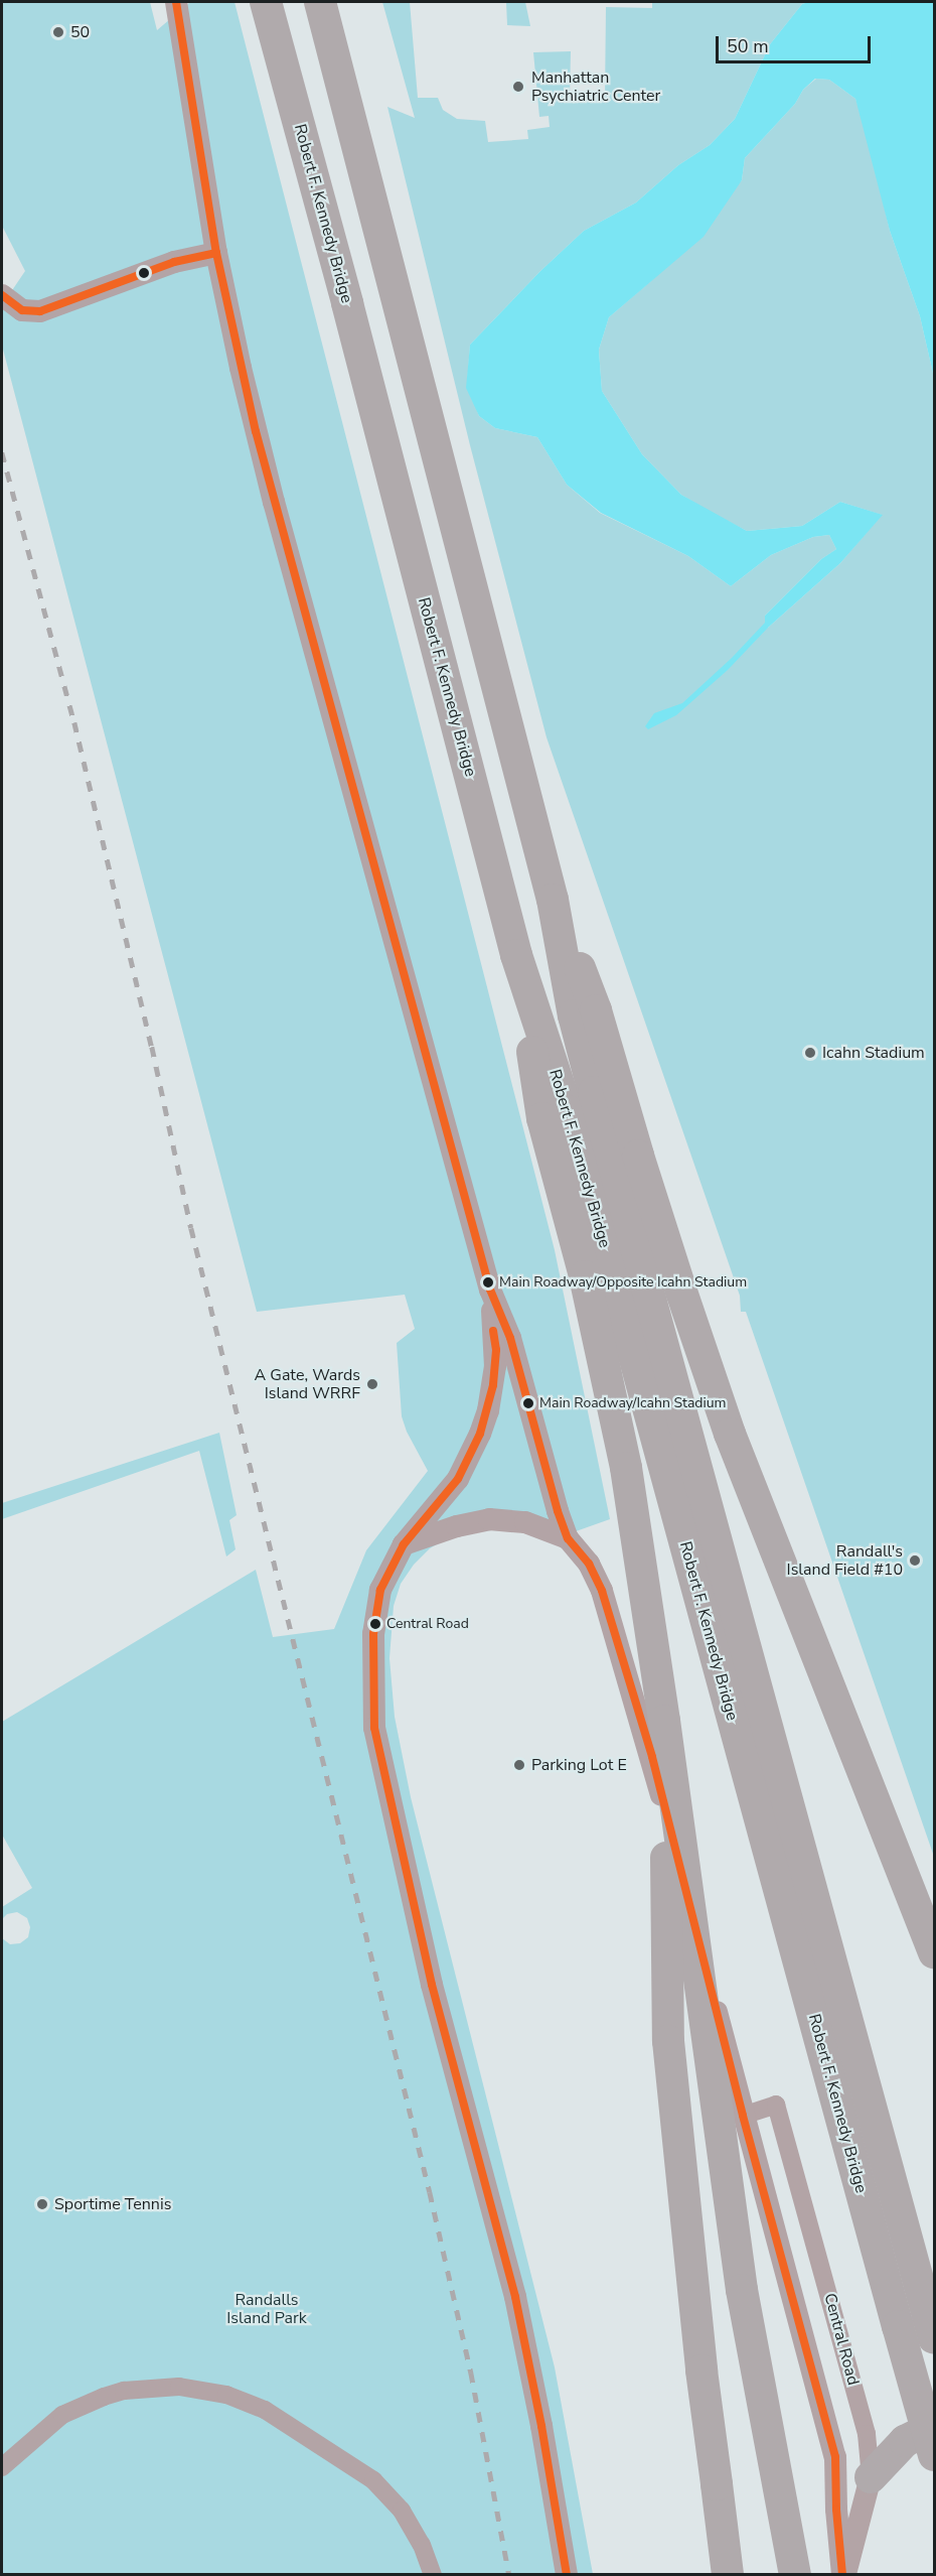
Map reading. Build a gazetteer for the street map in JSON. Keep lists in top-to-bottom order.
{
  "streets": {
    "highway": ["Robert F. Kennedy Bridge"],
    "street": ["Central Road"]
  },
  "parks": ["Randalls Island Park"],
  "places": [
    "50",
    "Manhattan Psychiatric Center",
    "Icahn Stadium",
    "Main Roadway/Opposite Icahn Stadium",
    "A Gate, Wards Island WRRF",
    "Main Roadway/Icahn Stadium",
    "Randall's Island Field #10",
    "Central Road",
    "Parking Lot E",
    "Sportime Tennis"
  ],
  "scale_bar": "50 m"
}
